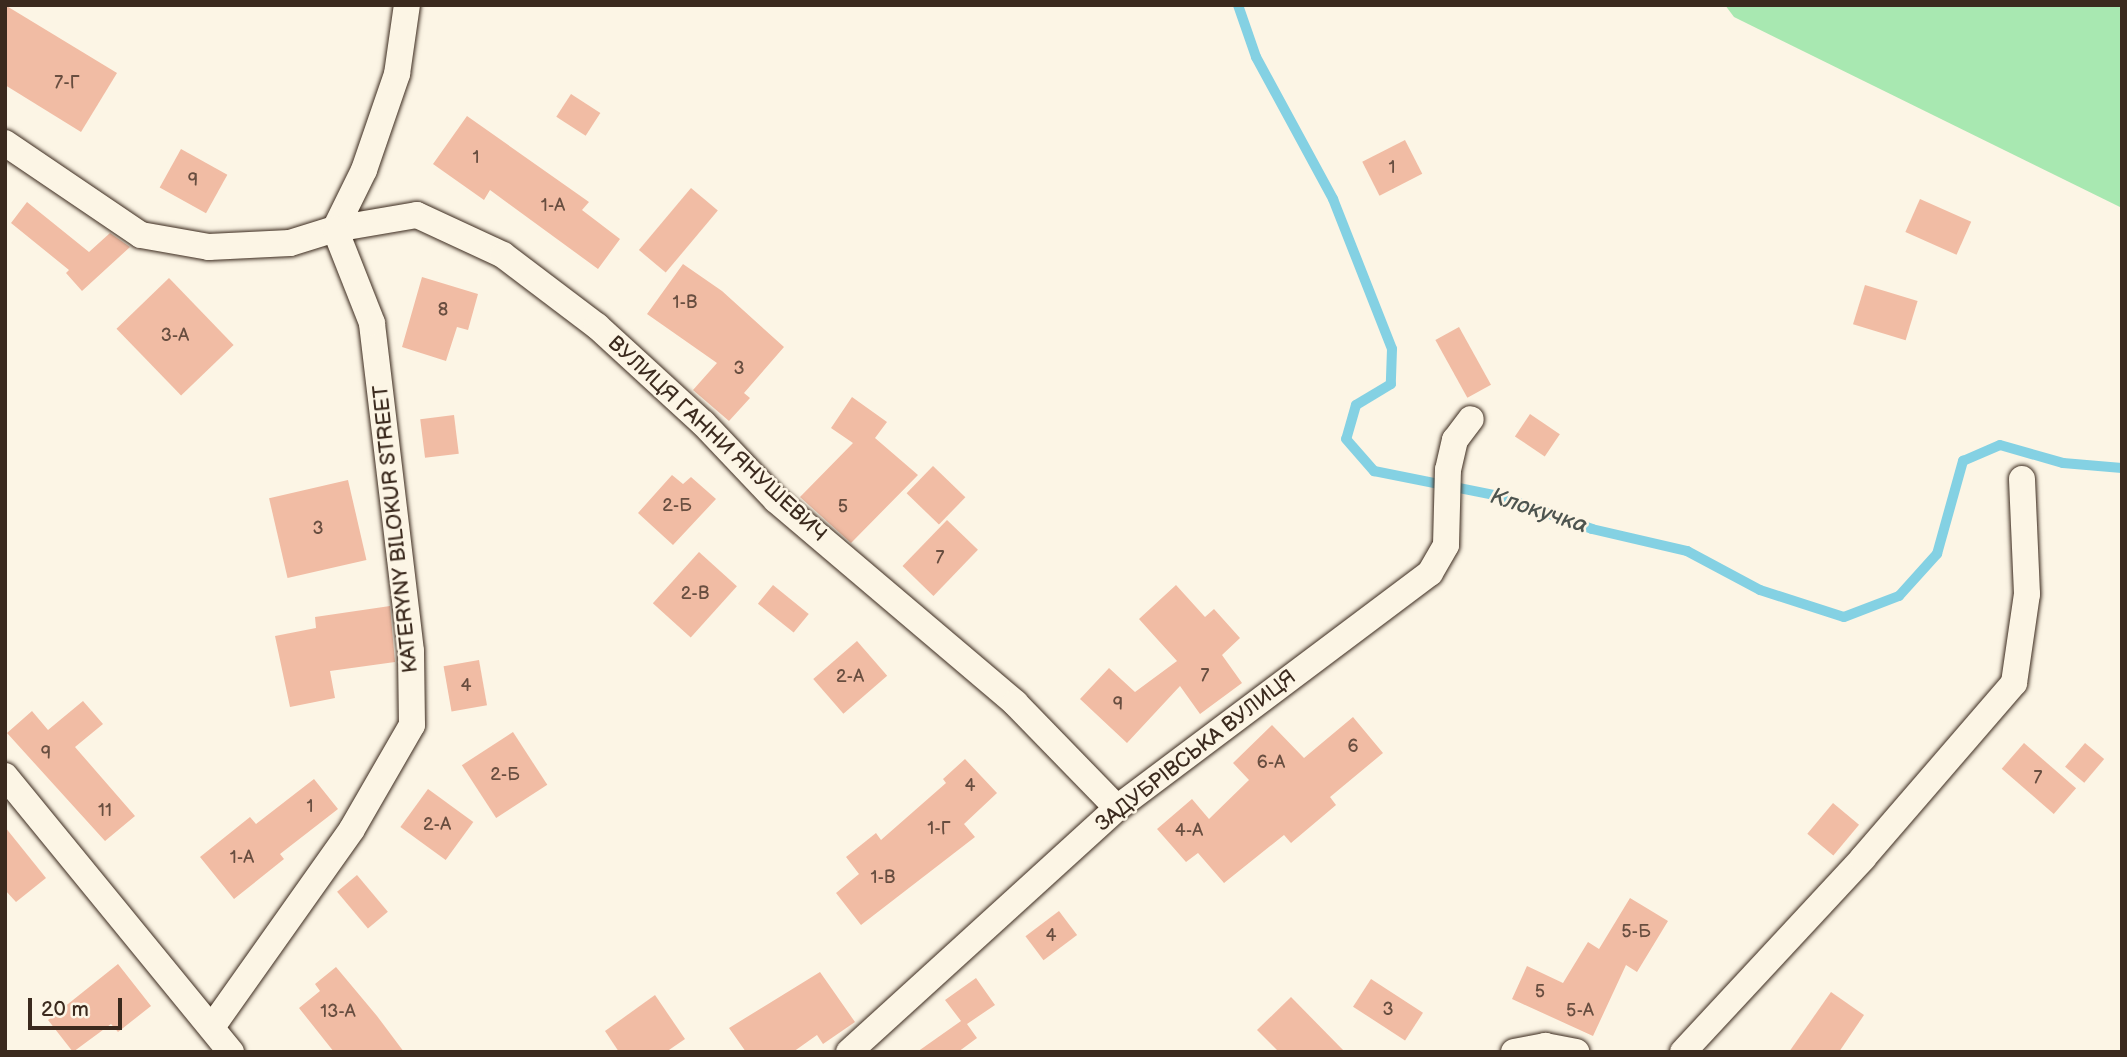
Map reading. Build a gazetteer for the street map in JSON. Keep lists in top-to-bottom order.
{
  "streets": {
    "street": ["ВУЛИЦЯ ГАННИ ЯНУШЕВИЧ", "KATERYNY BILOKUR STREET", "ЗАДУБРІВСЬКА ВУЛИЦЯ"]
  },
  "crossings": [
    ["ВУЛИЦЯ ГАННИ ЯНУШЕВИЧ", "KATERYNY BILOKUR STREET"],
    ["ВУЛИЦЯ ГАННИ ЯНУШЕВИЧ", "ЗАДУБРІВСЬКА ВУЛИЦЯ"]
  ],
  "water": ["Клокучка"],
  "house_numbers": [
    "7-Г",
    "1",
    "1",
    "9",
    "1-А",
    "1-В",
    "8",
    "3-А",
    "3",
    "2-Б",
    "5",
    "3",
    "7",
    "2-В",
    "7",
    "2-А",
    "4",
    "9",
    "6",
    "9",
    "6-А",
    "2-Б",
    "7",
    "4",
    "1",
    "11",
    "2-А",
    "1-Г",
    "4-А",
    "1-А",
    "1-В",
    "5-Б",
    "4",
    "5",
    "3",
    "5-А",
    "13-А"
  ],
  "scale_bar": "20 m"
}
